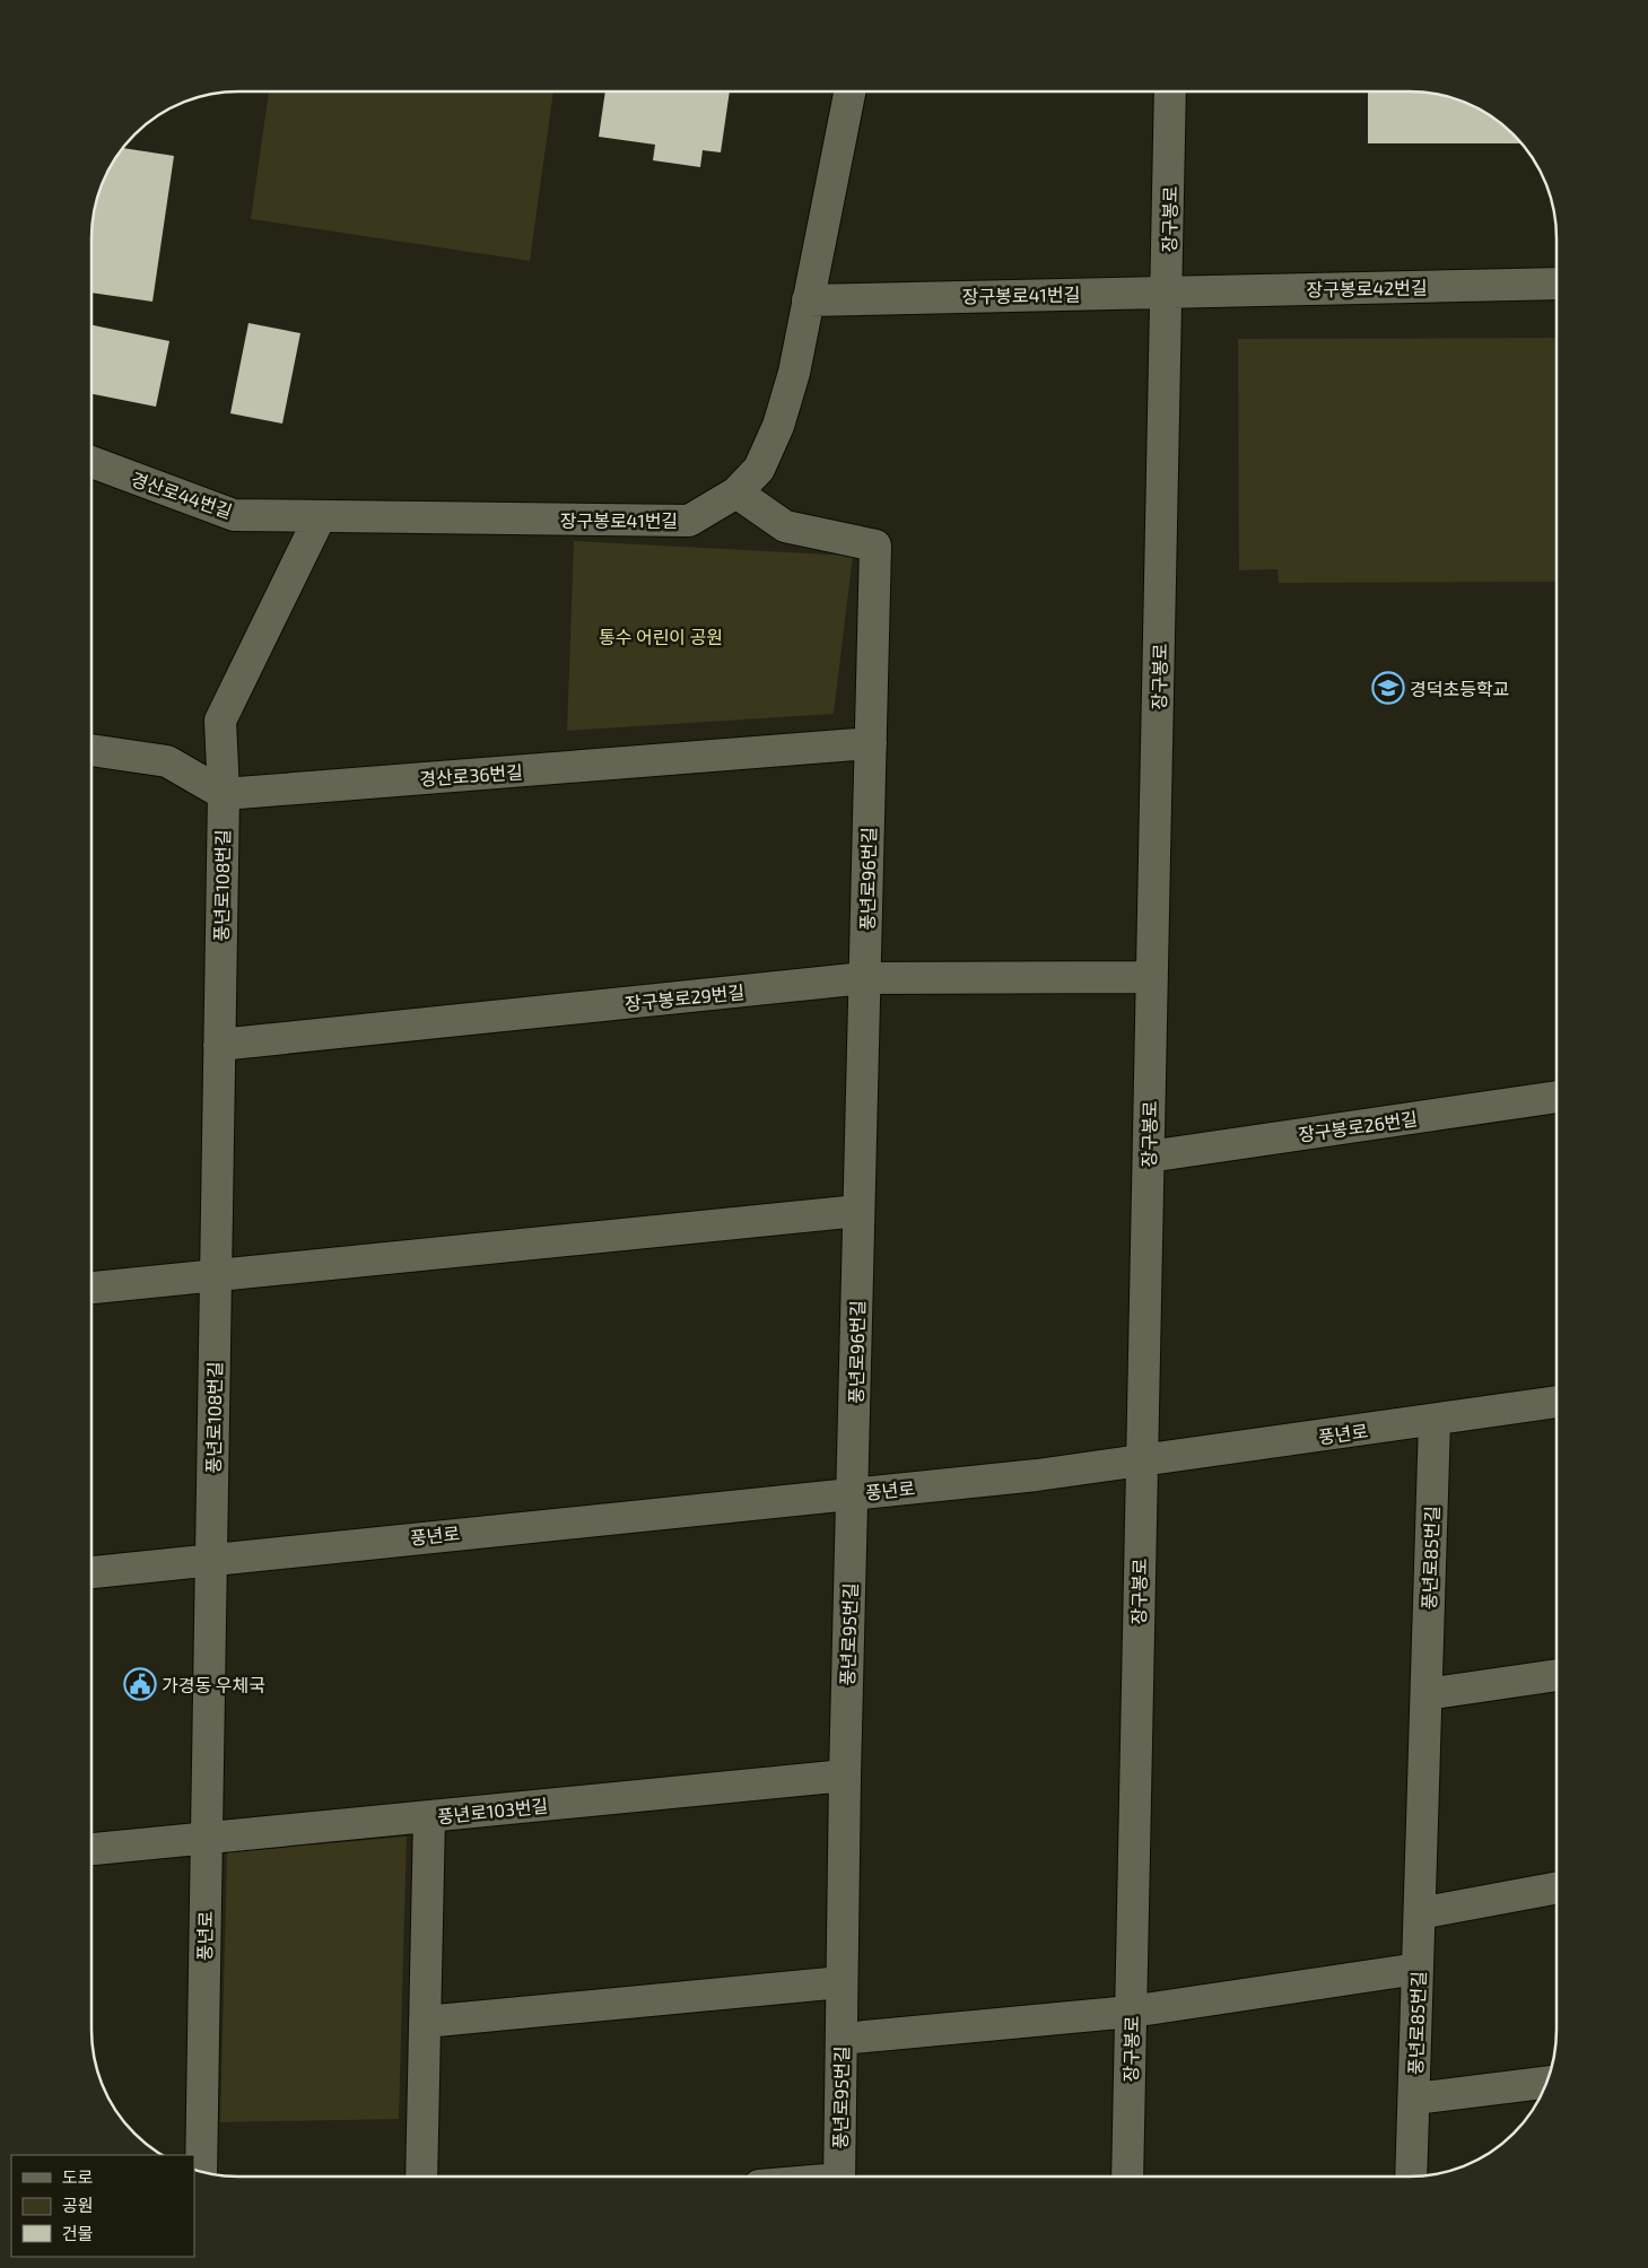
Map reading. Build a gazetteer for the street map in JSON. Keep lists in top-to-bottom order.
{
  "streets": {
    "street": [
      "장구봉로",
      "장구봉로42번길",
      "장구봉로41번길",
      "경산로44번길",
      "경산로36번길",
      "풍년로96번길",
      "풍년로108번길",
      "장구봉로29번길",
      "장구봉로26번길",
      "풍년로",
      "풍년로85번길",
      "풍년로95번길",
      "풍년로103번길"
    ]
  },
  "crossings": [
    ["장구봉로", "장구봉로42번길"],
    ["장구봉로", "장구봉로41번길"],
    ["장구봉로", "장구봉로29번길"],
    ["장구봉로", "장구봉로26번길"],
    ["장구봉로", "풍년로"],
    ["장구봉로42번길", "장구봉로41번길"],
    ["장구봉로41번길", "경산로44번길"],
    ["장구봉로41번길", "풍년로96번길"],
    ["장구봉로41번길", "풍년로108번길"],
    ["경산로44번길", "풍년로108번길"],
    ["경산로36번길", "풍년로96번길"],
    ["경산로36번길", "풍년로108번길"],
    ["풍년로96번길", "장구봉로29번길"],
    ["풍년로96번길", "풍년로"],
    ["풍년로96번길", "풍년로95번길"],
    ["풍년로108번길", "장구봉로29번길"],
    ["풍년로108번길", "풍년로"],
    ["풍년로", "풍년로85번길"],
    ["풍년로", "풍년로95번길"],
    ["풍년로95번길", "풍년로103번길"]
  ],
  "parks": ["통수 어린이 공원"],
  "places": {
    "school or university": ["경덕초등학교"],
    "public building": ["가경동 우체국"]
  },
  "legend": ["도로", "공원", "건물"]
}
